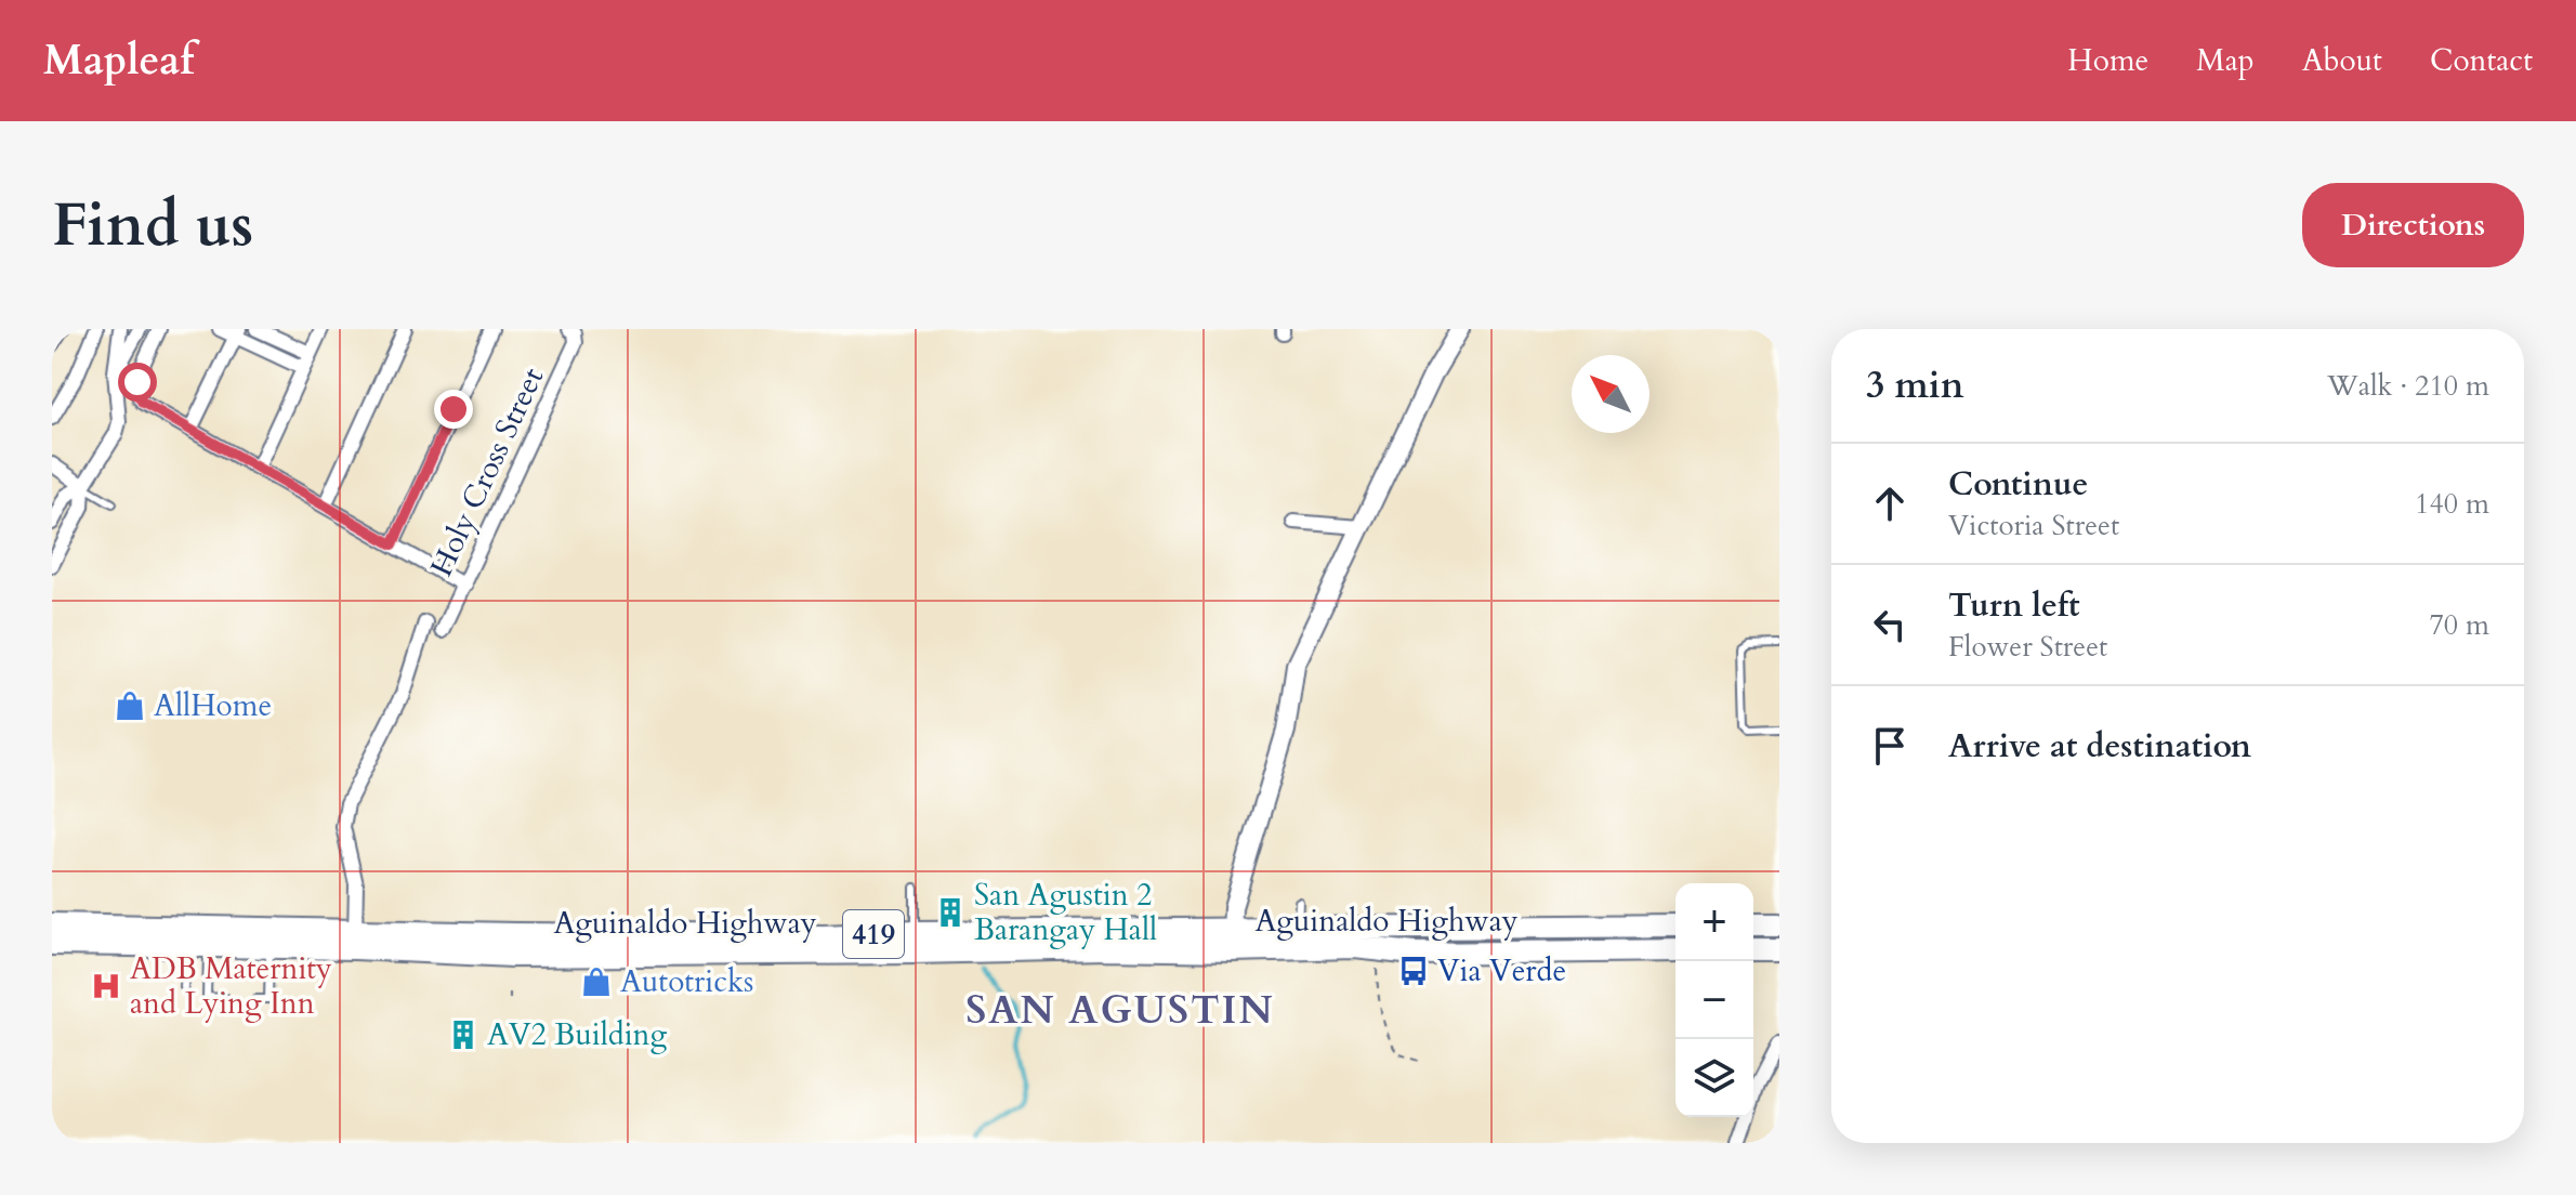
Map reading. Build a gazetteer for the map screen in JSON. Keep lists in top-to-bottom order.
{
  "streets": {
    "highway": ["Aguinaldo Highway", "419"],
    "street": ["Holy Cross Street"]
  },
  "districts": ["SAN AGUSTIN"],
  "places": {
    "shop": ["AllHome", "Autotricks"],
    "building": ["San Agustin 2 Barangay Hall", "AV2 Building"],
    "bus stop": ["Via Verde"],
    "hospital": ["ADB Maternity and Lying Inn"]
  },
  "north": "top left",
  "page": {
    "header": "Mapleaf",
    "nav": [
      "Home",
      "Map",
      "About",
      "Contact"
    ],
    "buttons": "Directions",
    "title": "Find us",
    "heading": ["3 min", "Walk · 210 m"],
    "list": [
      ["Continue", "Victoria Street", "140 m"],
      ["Turn left", "Flower Street", "70 m"],
      "Arrive at destination"
    ],
    "map_buttons": ["+", "−"]
  }
}
